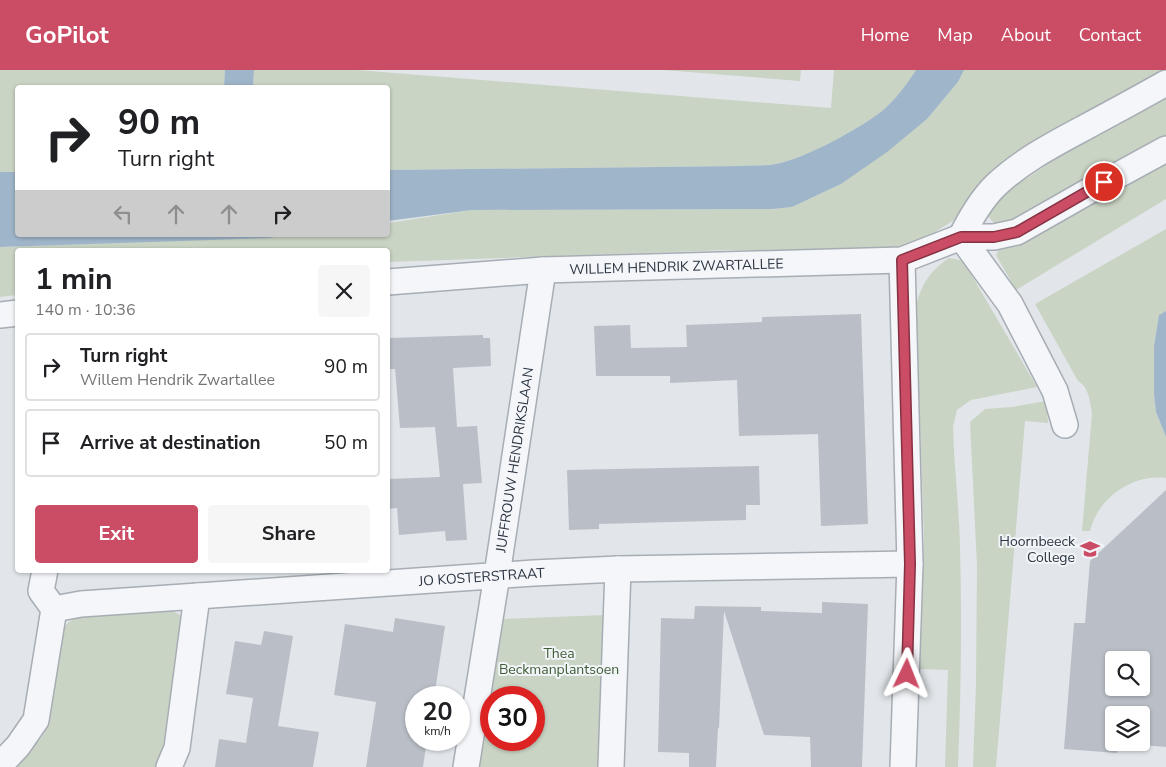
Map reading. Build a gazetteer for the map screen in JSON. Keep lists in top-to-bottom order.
{
  "streets": {
    "street": ["WILLEM HENDRIK ZWARTALLEE", "JUFFROUW HENDRIKSLAAN", "JO KOSTERSTRAAT"]
  },
  "crossings": [
    ["WILLEM HENDRIK ZWARTALLEE", "JUFFROUW HENDRIKSLAAN"],
    ["JUFFROUW HENDRIKSLAAN", "JO KOSTERSTRAAT"]
  ],
  "parks": ["Thea Beckmanplantsoen"],
  "places": {
    "school or university": ["Hoornbeeck College"]
  },
  "page": {
    "header": "GoPilot",
    "nav": [
      "Home",
      "Map",
      "About",
      "Contact"
    ],
    "turn": ["90 m", "Turn right"],
    "heading": ["1 min", "140 m · 10:36"],
    "list": [
      {
        "name": "Turn right",
        "note": "Willem Hendrik Zwartallee",
        "value": "90 m"
      },
      {
        "name": "Arrive at destination",
        "value": "50 m"
      }
    ],
    "buttons": ["Exit", "Share"],
    "speed": "20 km/h",
    "limit": "30"
  }
}
